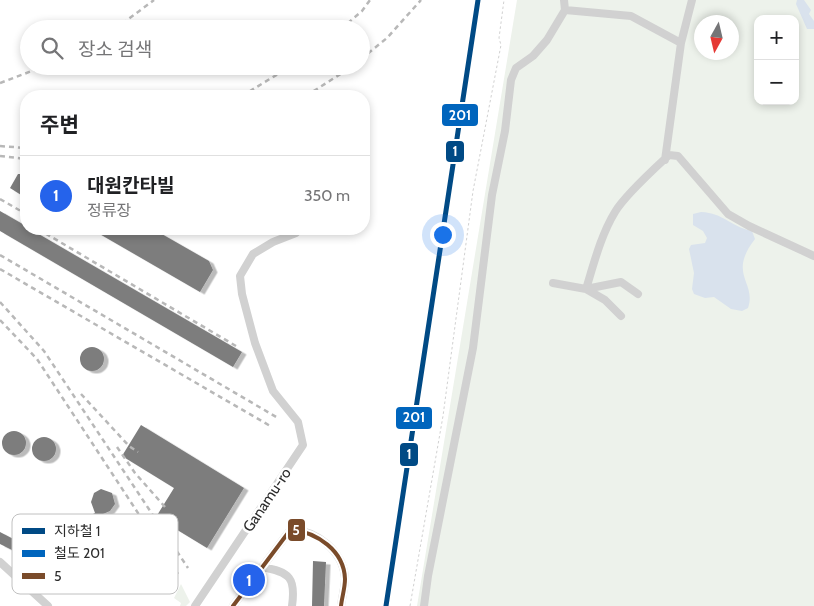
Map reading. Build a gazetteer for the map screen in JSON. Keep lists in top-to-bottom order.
{
  "streets": {
    "street": ["Ganamu-ro"]
  },
  "lines": ["metro line 1", "rail line 201", "transit line 5"],
  "legend": ["지하철 1", "철도 201", "5"],
  "north": "bottom",
  "page": {
    "map_buttons": ["+", "−"],
    "search": "장소 검색",
    "heading": "주변",
    "list": [
      {
        "mark": "1",
        "name": "대원칸타빌",
        "note": "정류장",
        "value": "350 m"
      }
    ],
    "pins": "1"
  }
}
